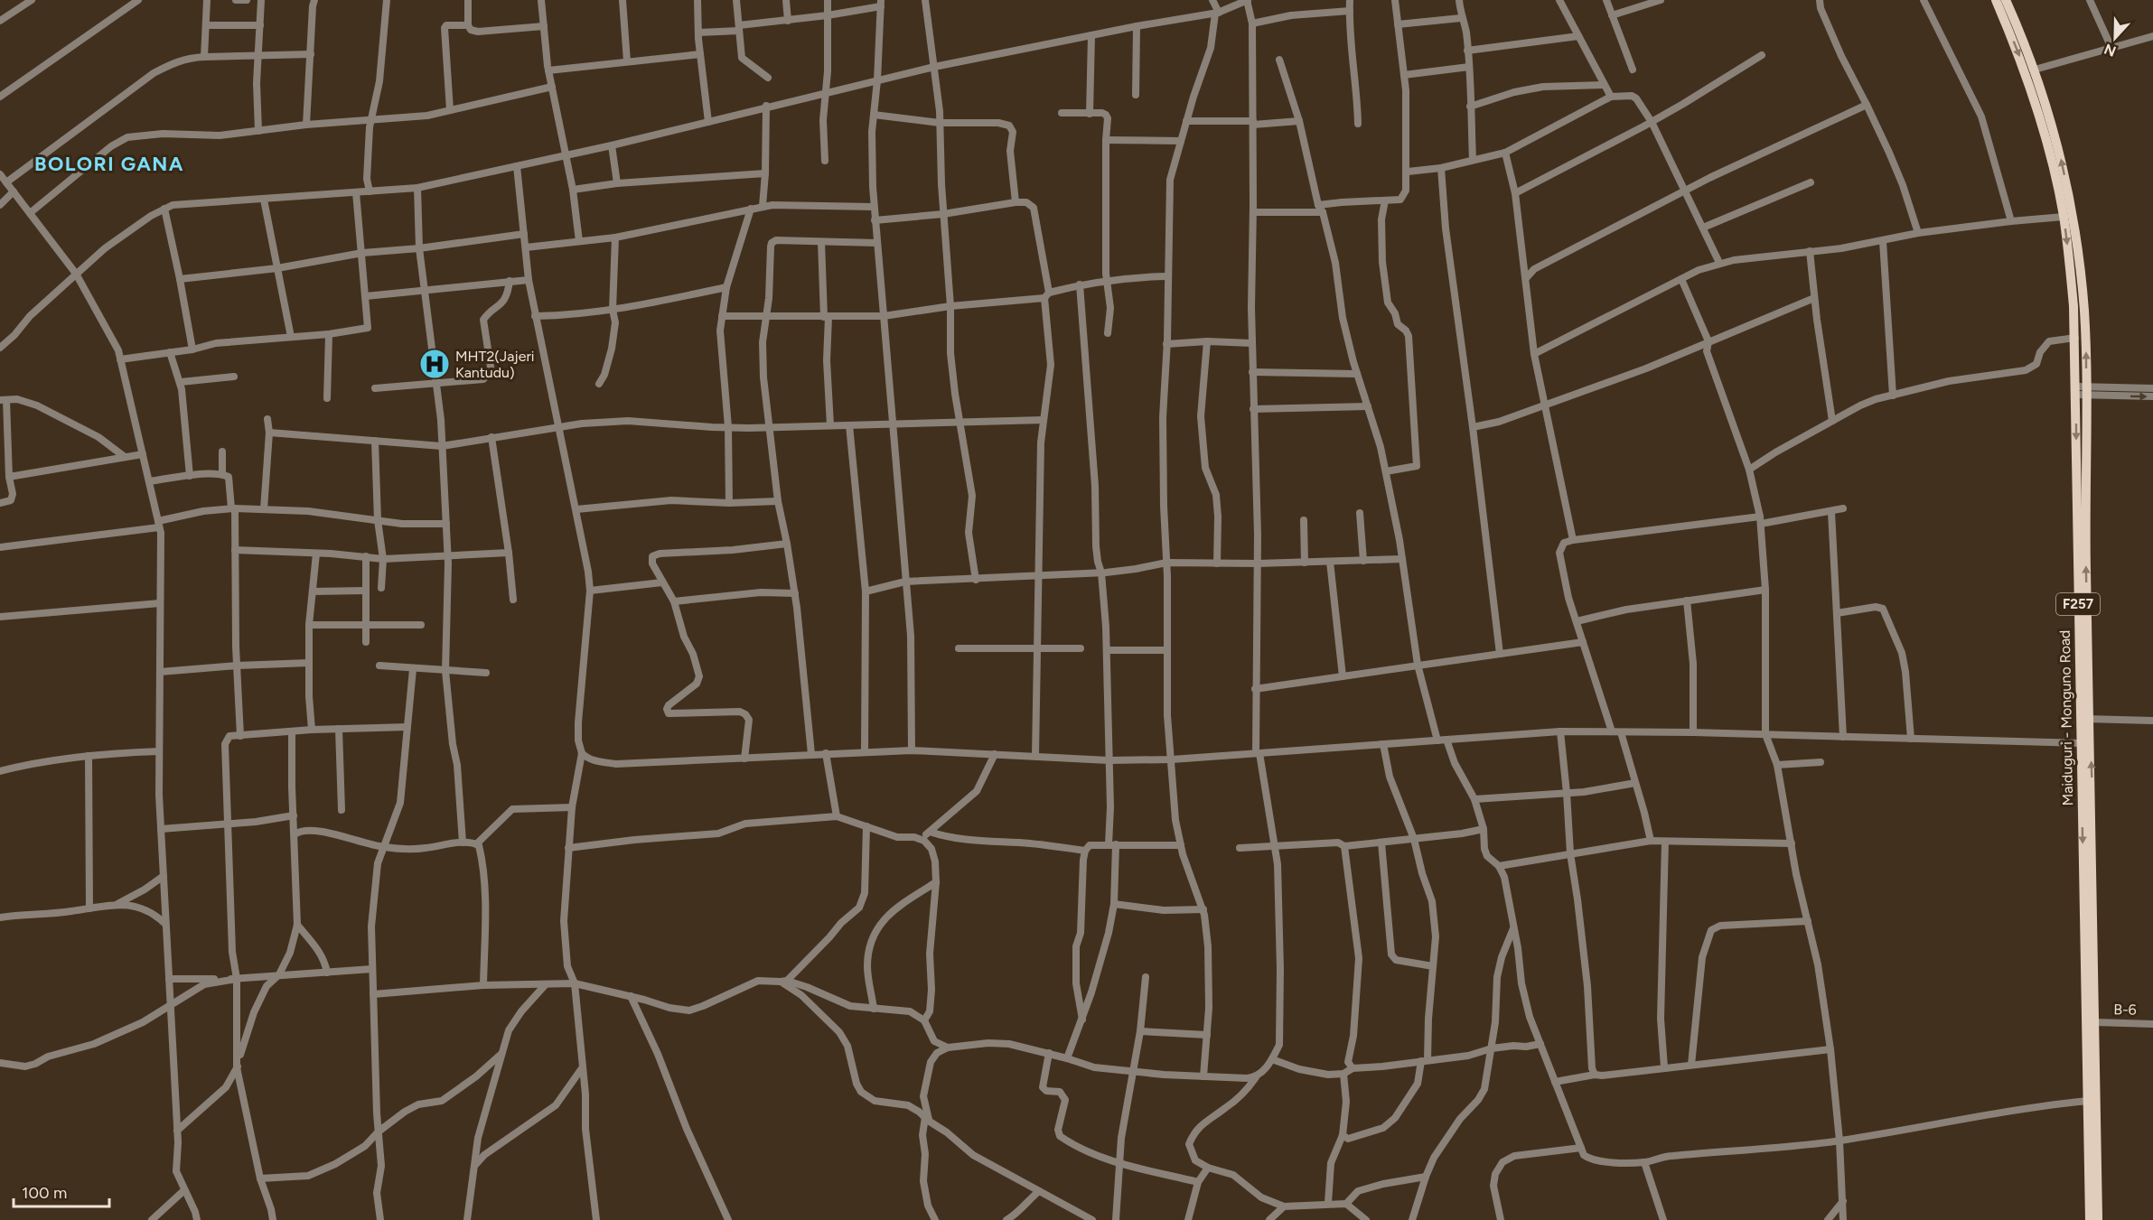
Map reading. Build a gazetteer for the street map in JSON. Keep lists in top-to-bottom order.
{
  "streets": {
    "main road": ["F257", "Maiduguri - Monguno Road"],
    "street": ["B-6"]
  },
  "crossings": [
    ["Maiduguri - Monguno Road", "B-6"]
  ],
  "districts": ["BOLORI GANA"],
  "places": {
    "hospital": ["MHT2(Jajeri Kantudu)"]
  },
  "scale_bar": "100 m",
  "north": "bottom"
}
